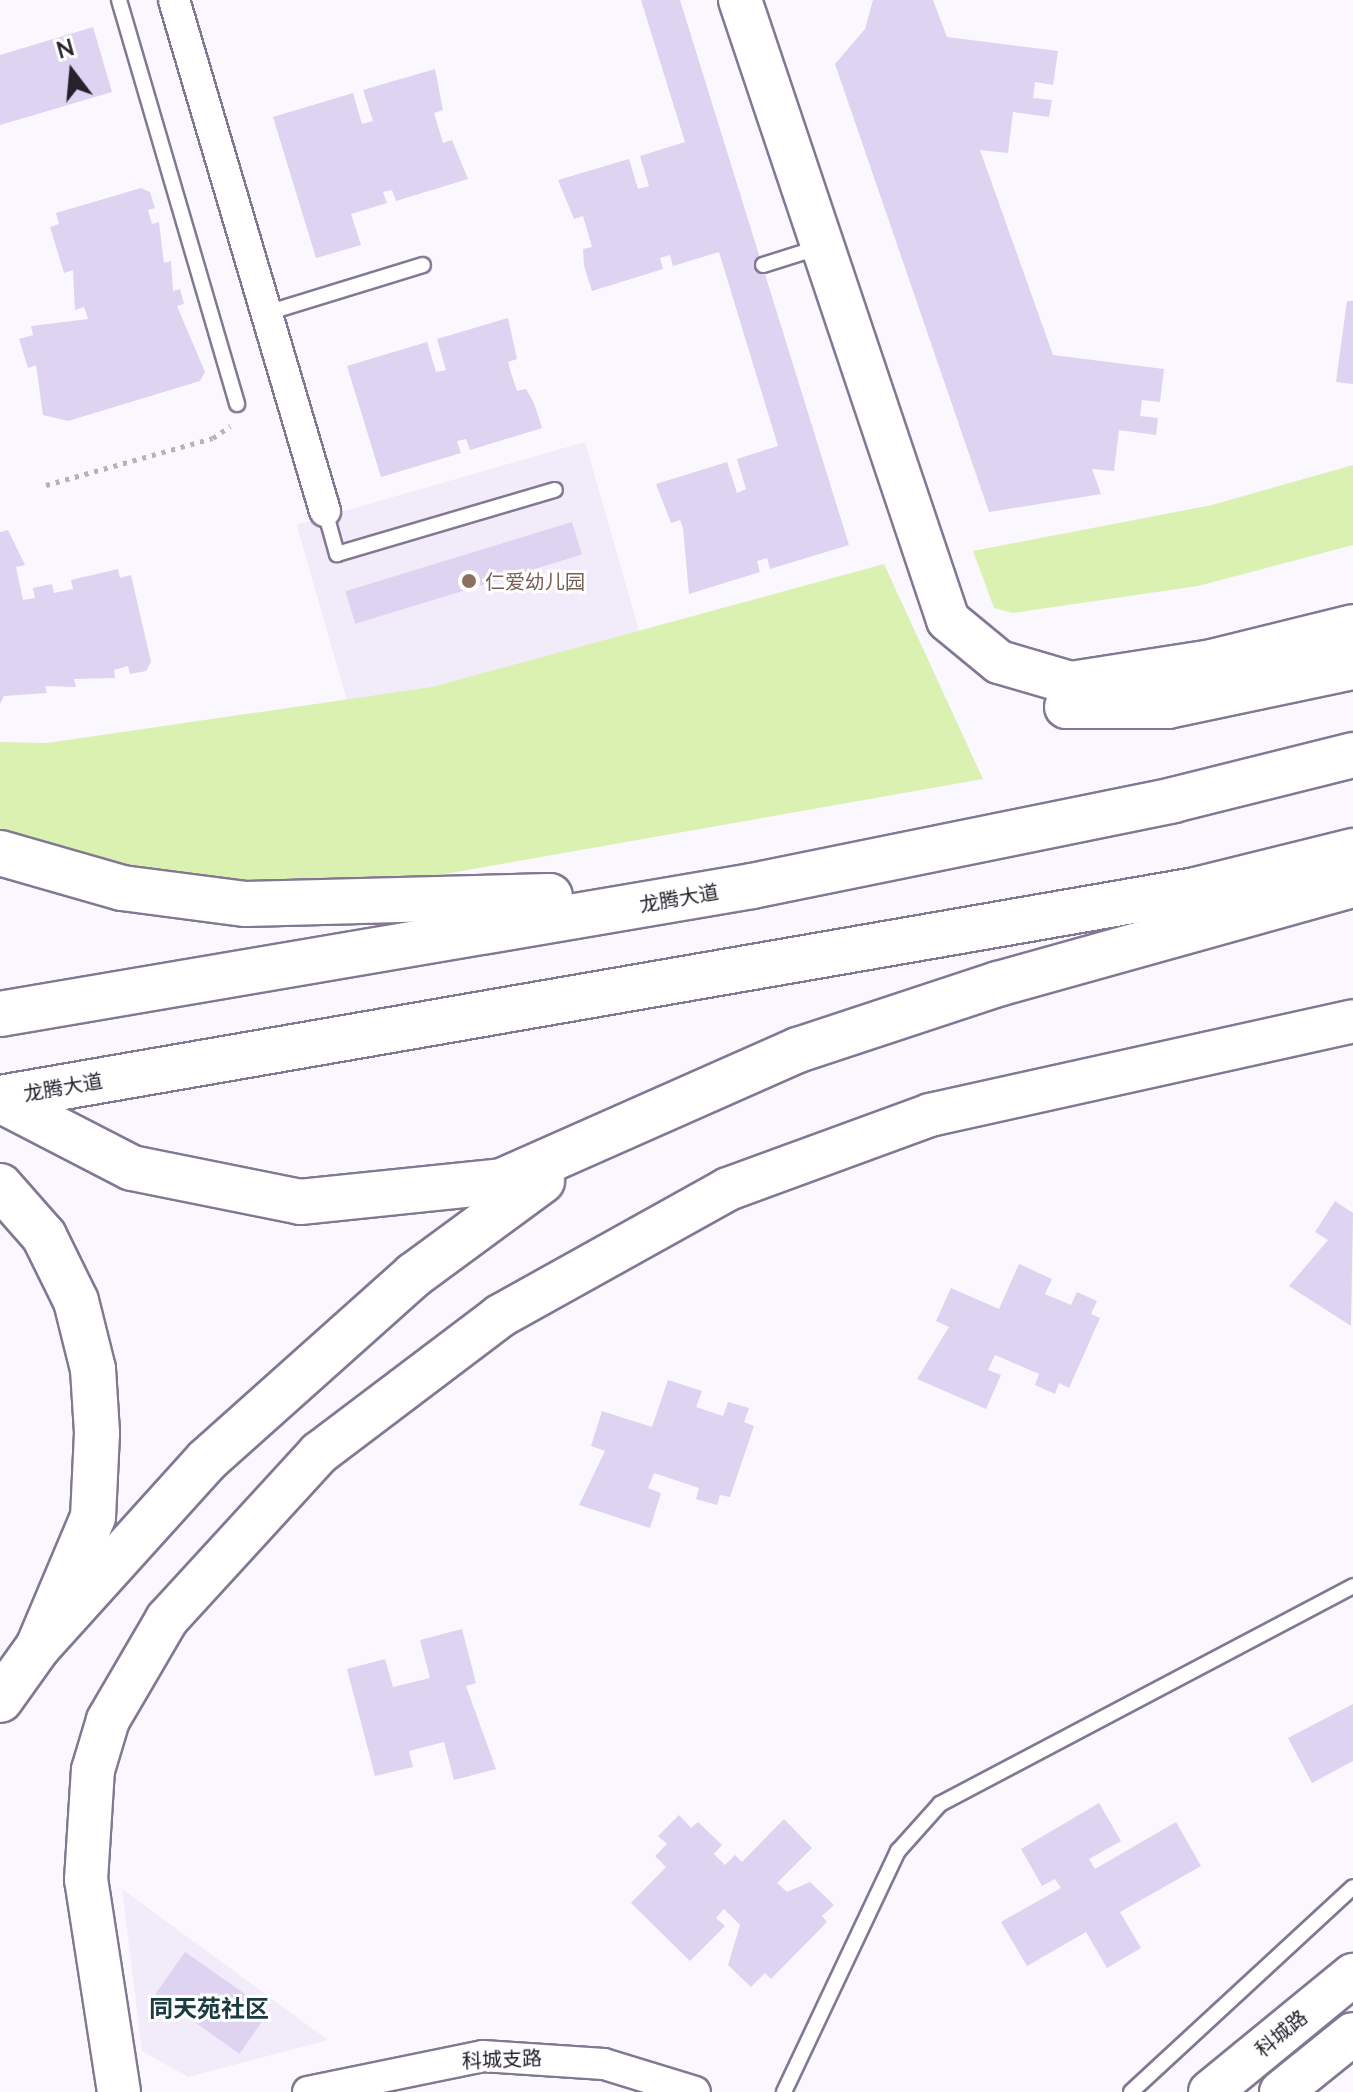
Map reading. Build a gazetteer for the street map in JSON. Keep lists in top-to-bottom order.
{
  "streets": {
    "highway": ["龙腾大道"],
    "main road": ["科城路"],
    "street": ["科城支路"]
  },
  "districts": ["同天苑社区"],
  "places": ["仁爱幼儿园"],
  "north": "top"
}
